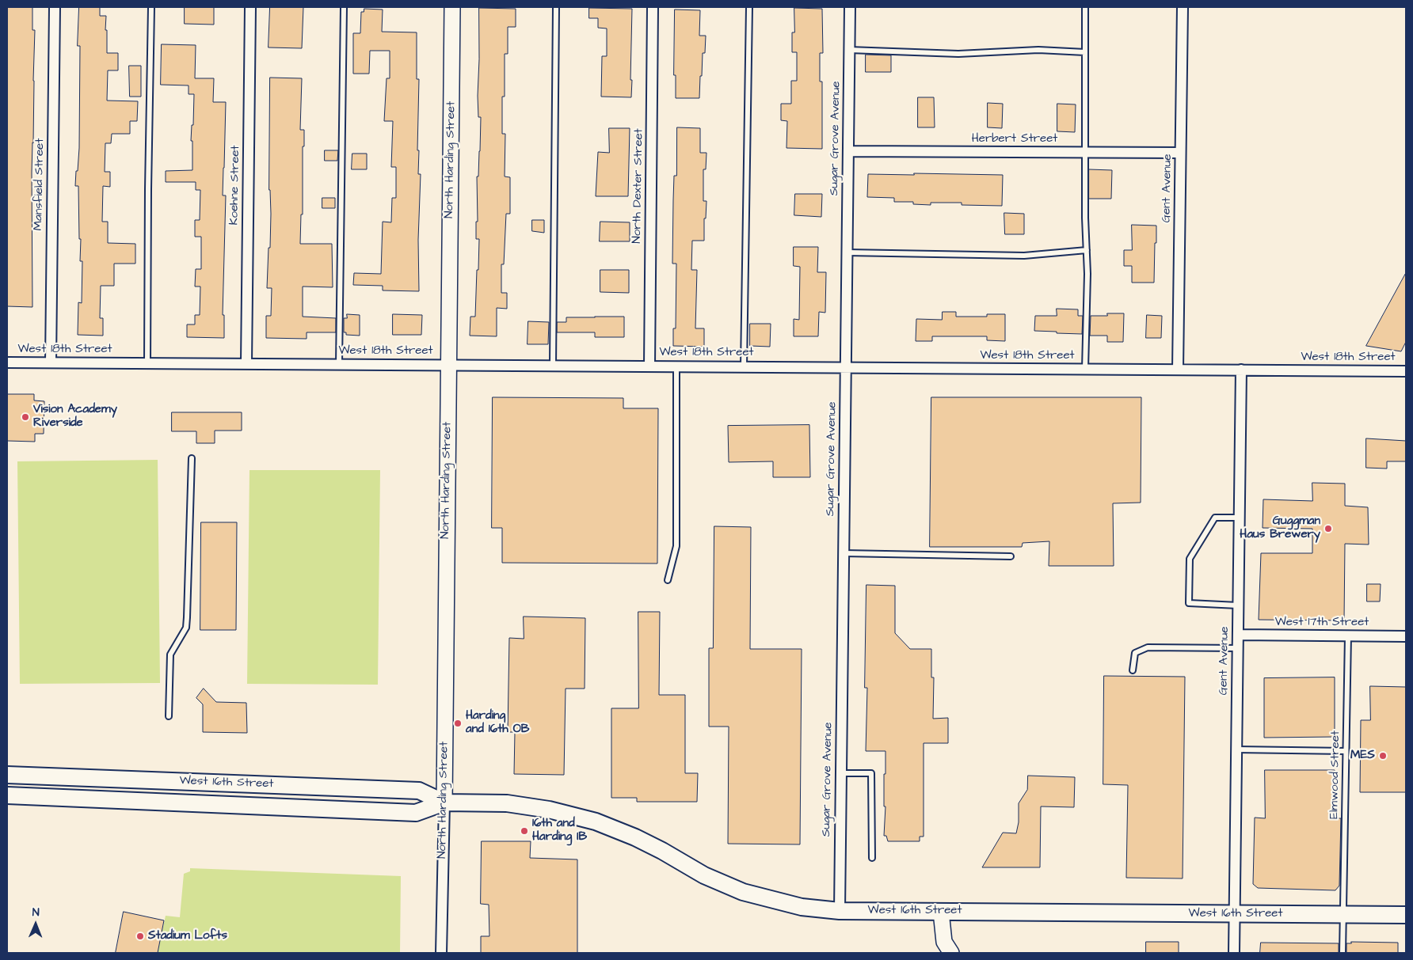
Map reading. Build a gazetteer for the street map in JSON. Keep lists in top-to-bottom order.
{
  "streets": {
    "main road": ["West 16th Street"],
    "street": [
      "Sugar Grove Avenue",
      "Herbert Street",
      "North Harding Street",
      "Mansfield Street",
      "Koehne Street",
      "North Dexter Street",
      "Gent Avenue",
      "West 18th Street",
      "West 17th Street"
    ],
    "lane": ["Elmwood Street"]
  },
  "crossings": [
    ["Sugar Grove Avenue", "Herbert Street"],
    ["Sugar Grove Avenue", "West 18th Street"],
    ["Sugar Grove Avenue", "West 16th Street"],
    ["Herbert Street", "Gent Avenue"],
    ["North Harding Street", "West 18th Street"],
    ["North Harding Street", "West 16th Street"],
    ["Mansfield Street", "West 18th Street"],
    ["Koehne Street", "West 18th Street"],
    ["North Dexter Street", "West 18th Street"],
    ["Gent Avenue", "West 18th Street"],
    ["Gent Avenue", "West 17th Street"],
    ["Gent Avenue", "West 16th Street"],
    ["West 17th Street", "Elmwood Street"],
    ["Elmwood Street", "West 16th Street"]
  ],
  "places": [
    "Vision Academy Riverside",
    "Guggman Haus Brewery",
    "Harding and 16th OB",
    "MES",
    "16th and Harding IB",
    "Stadium Lofts"
  ],
  "north": "top"
}
